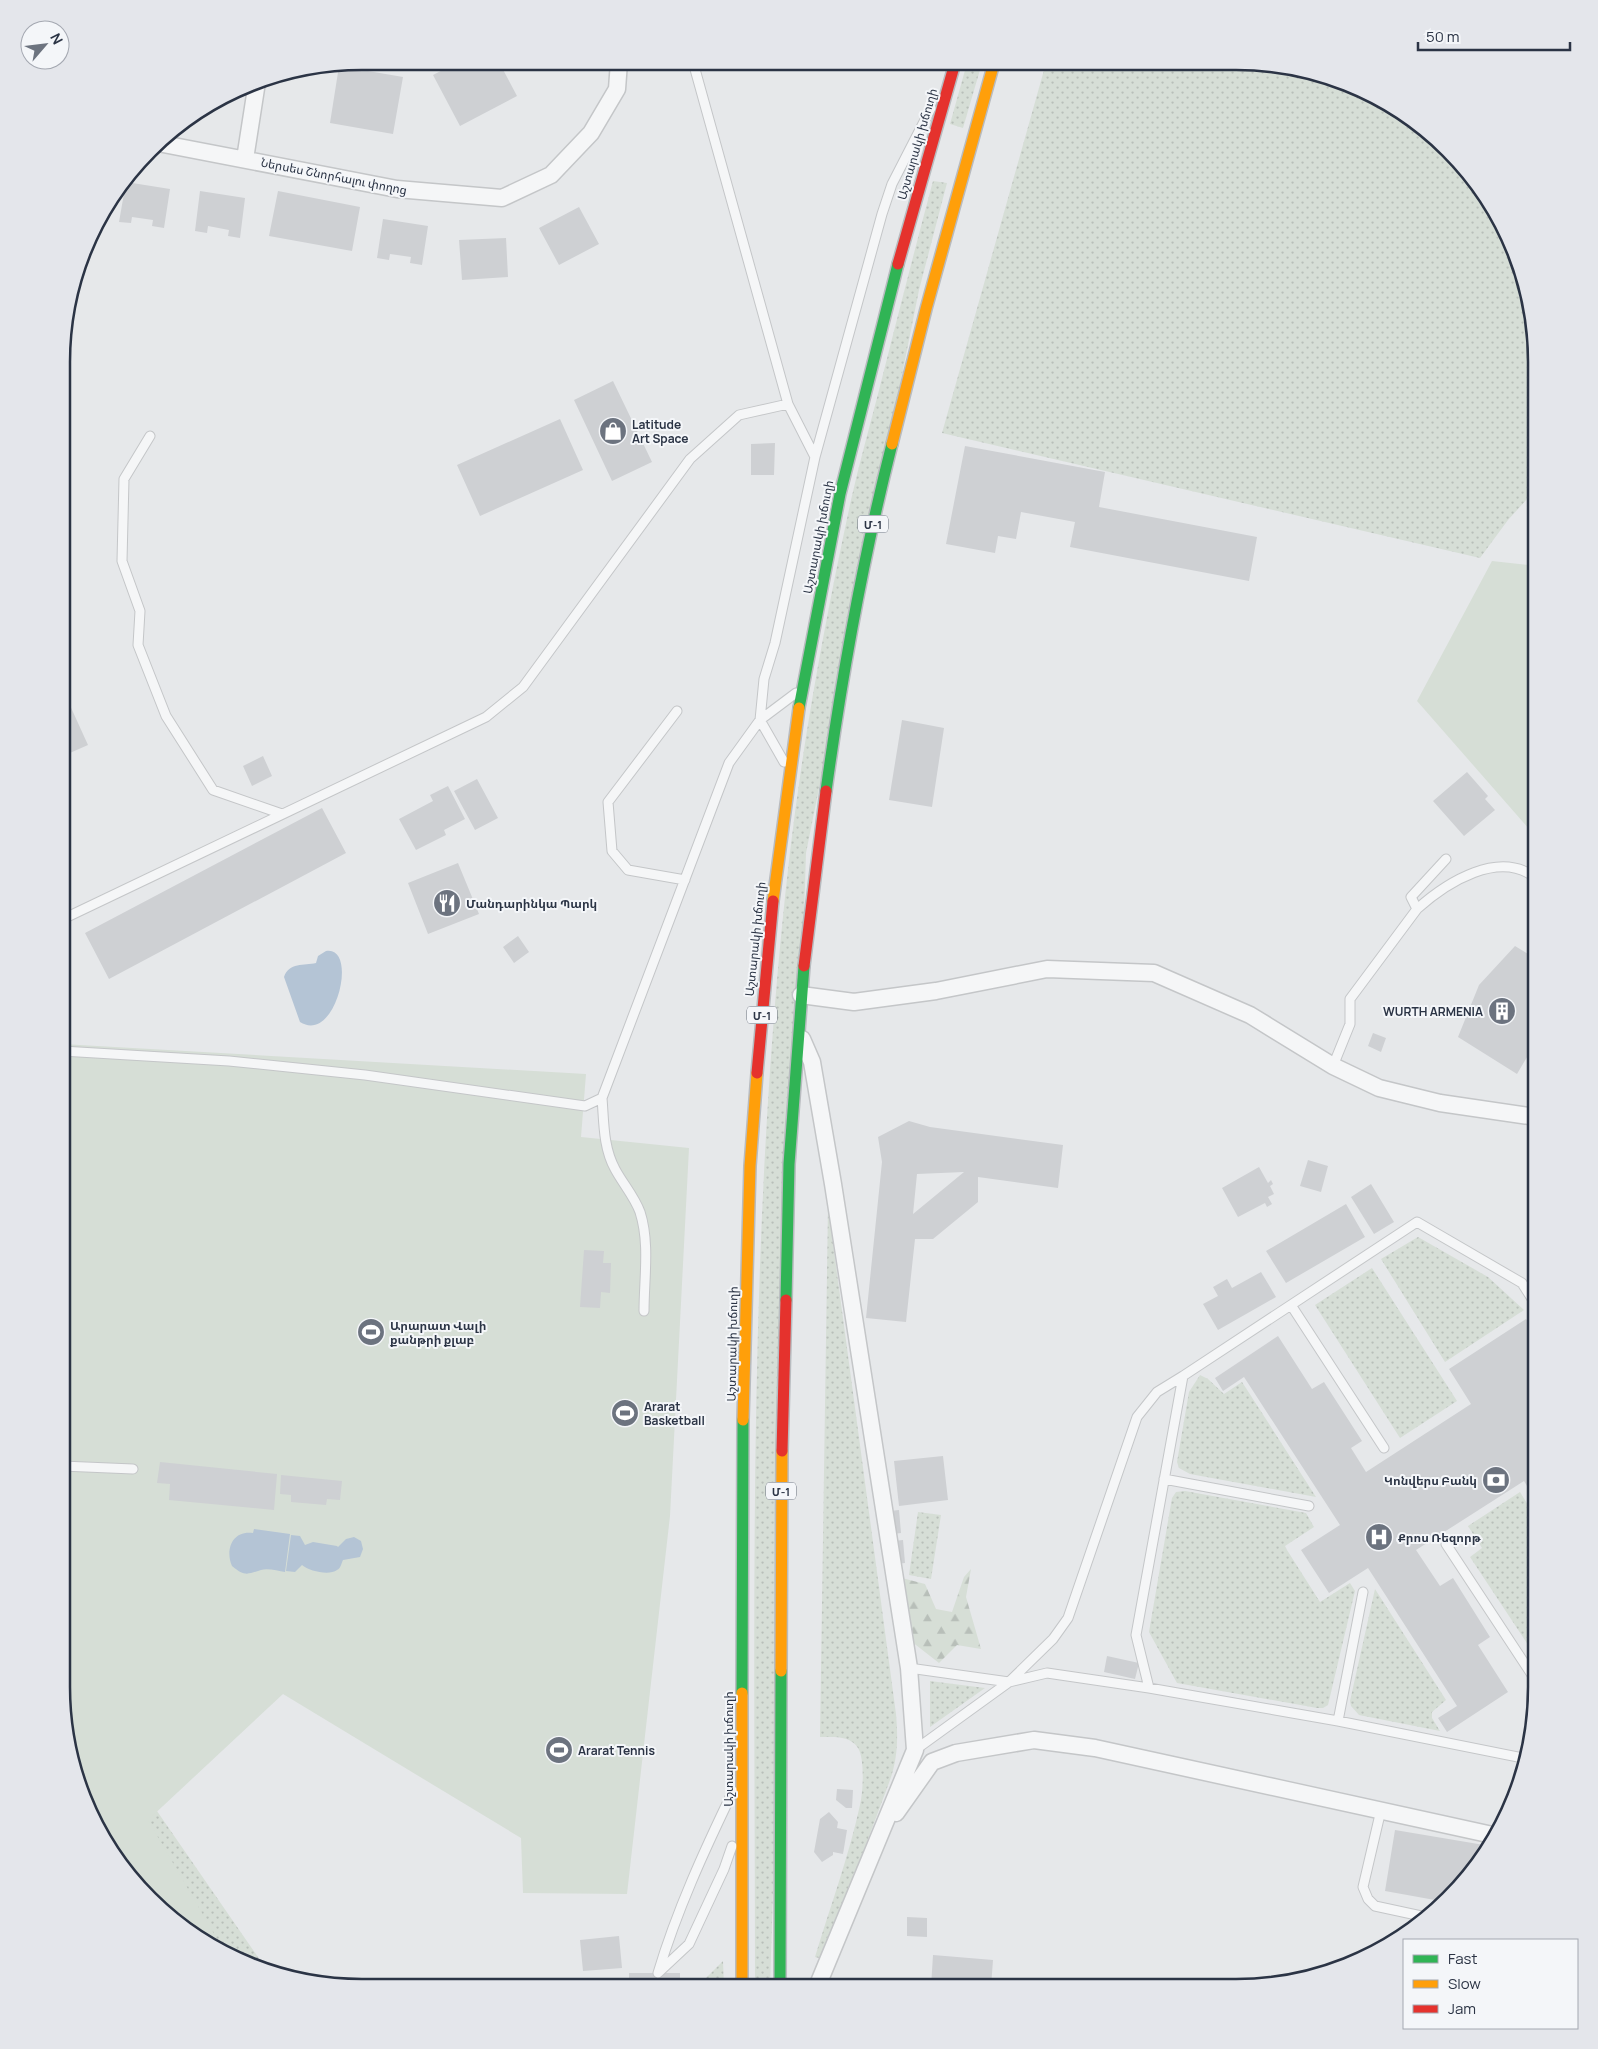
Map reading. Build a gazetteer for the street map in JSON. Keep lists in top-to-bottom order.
{
  "streets": {
    "highway": ["Աշտարակի խճուղի", "Մ-1"],
    "street": ["Ներսես Շնորհալու փողոց"]
  },
  "places": {
    "shop": ["Latitude Art Space"],
    "restaurant": ["Մանդարինկա Պարկ"],
    "building": ["WURTH ARMENIA"],
    "sports": ["Արարատ Վալի քանթրի քլաբ", "Ararat Basketball", "Ararat Tennis"],
    "bank": ["Կոնվերս Բանկ"],
    "hospital": ["Քրոս Ռեզորթ"]
  },
  "legend": ["Fast", "Slow", "Jam"],
  "scale_bar": "50 m",
  "north": "top right"
}
